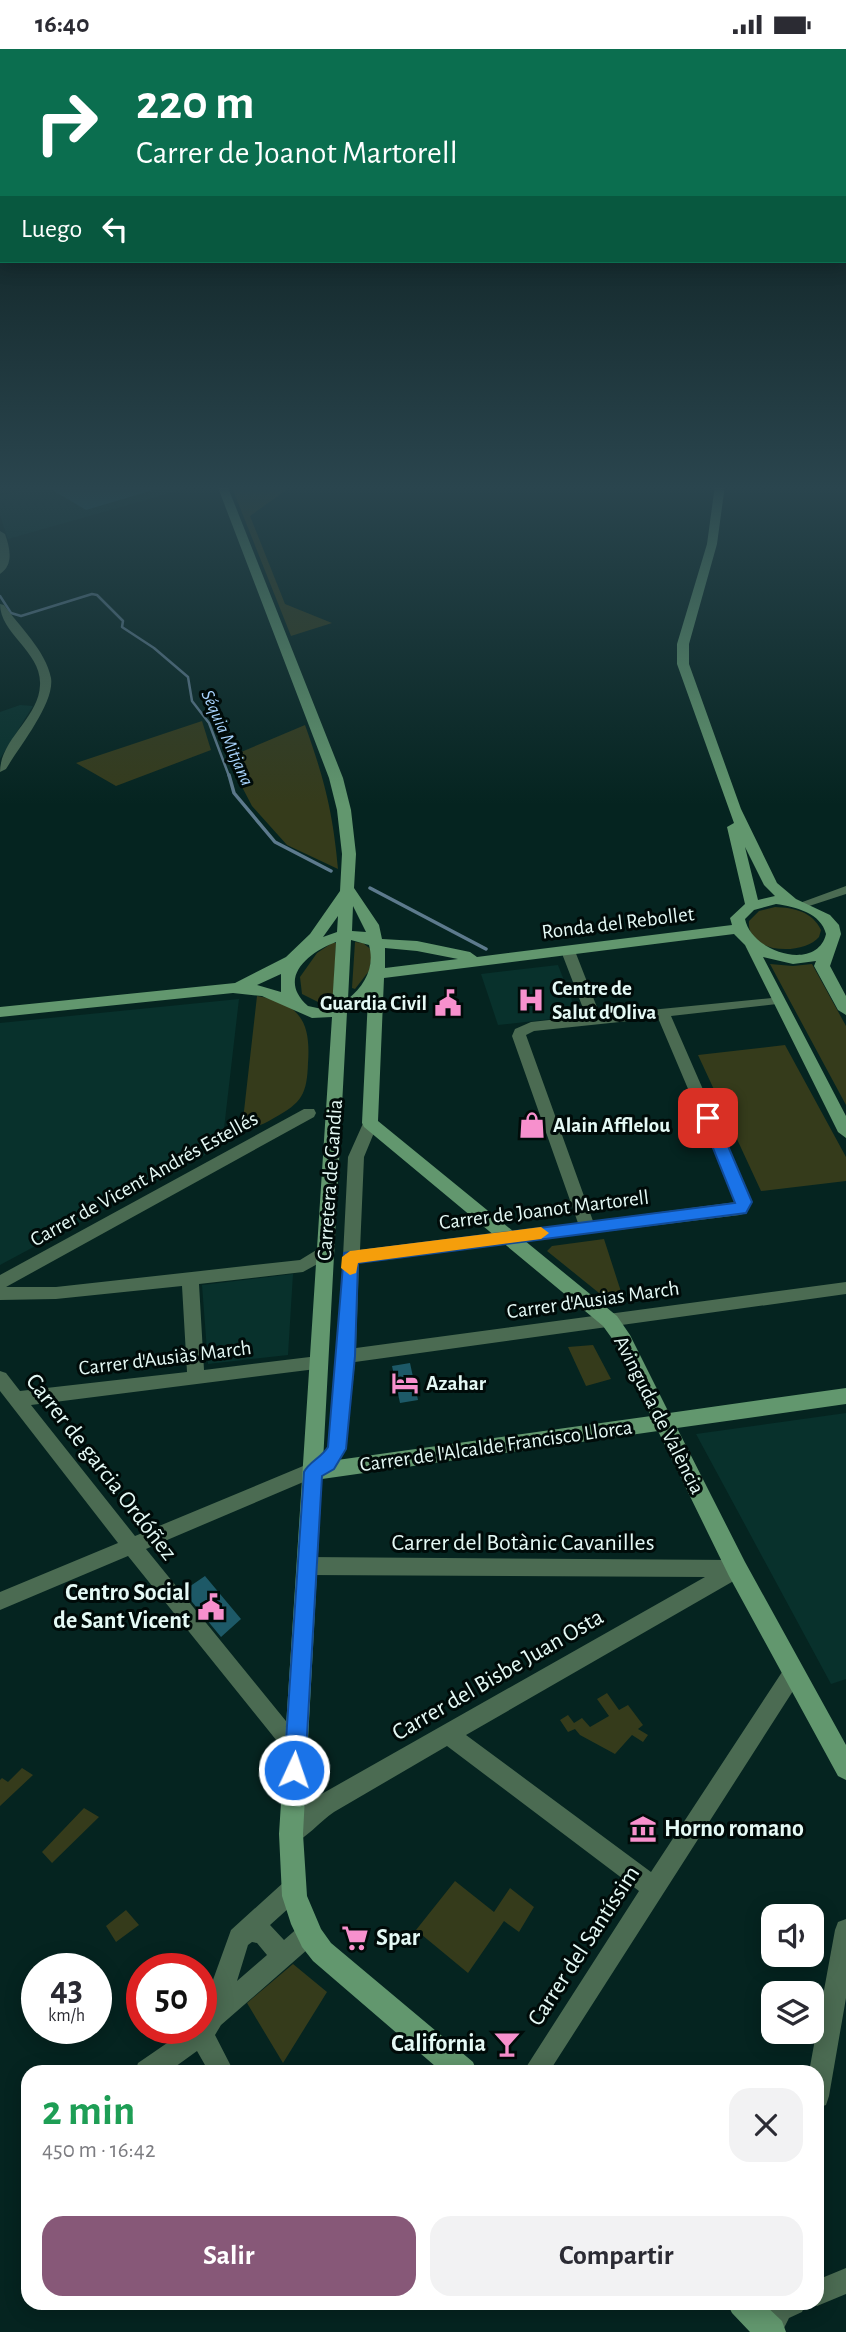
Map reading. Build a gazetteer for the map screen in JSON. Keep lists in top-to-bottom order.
{
  "streets": {
    "main road": [
      "Ronda del Rebollet",
      "Carretera de Gandia",
      "Avinguda de València",
      "Carrer de l'Alcalde Francisco Llorca"
    ],
    "street": [
      "Carrer de Vicent Andrés Estellés",
      "Carrer de Joanot Martorell",
      "Carrer d'Ausias March",
      "Carrer d'Ausiàs March",
      "Carrer de garcia Ordóñez",
      "Carrer del Botànic Cavanilles",
      "Carrer del Bisbe Juan Osta",
      "Carrer del Santíssim"
    ]
  },
  "crossings": [
    ["Ronda del Rebollet", "Carretera de Gandia"],
    ["Carretera de Gandia", "Carrer de Joanot Martorell"],
    ["Carretera de Gandia", "Carrer d'Ausias March"],
    ["Carretera de Gandia", "Carrer d'Ausiàs March"],
    ["Carretera de Gandia", "Avinguda de València"],
    ["Carretera de Gandia", "Carrer de l'Alcalde Francisco Llorca"],
    ["Carretera de Gandia", "Carrer de garcia Ordóñez"],
    ["Carretera de Gandia", "Carrer del Botànic Cavanilles"],
    ["Carretera de Gandia", "Carrer del Bisbe Juan Osta"],
    ["Carrer de Joanot Martorell", "Avinguda de València"],
    ["Carrer d'Ausias March", "Avinguda de València"],
    ["Carrer d'Ausiàs March", "Carrer de garcia Ordóñez"],
    ["Avinguda de València", "Carrer de l'Alcalde Francisco Llorca"],
    ["Avinguda de València", "Carrer del Botànic Cavanilles"],
    ["Avinguda de València", "Carrer del Bisbe Juan Osta"],
    ["Avinguda de València", "Carrer del Santíssim"],
    ["Carrer del Botànic Cavanilles", "Carrer del Bisbe Juan Osta"]
  ],
  "water": ["Séquia Mitjana"],
  "places": {
    "hospital": ["Centre de Salut d'Oliva"],
    "public building": ["Guardia Civil", "Centro Social de Sant Vicent"],
    "shop": ["Alain Afflelou"],
    "hotel": ["Azahar"],
    "museum": ["Horno romano"],
    "supermarket": ["Spar"],
    "bar": ["California"]
  },
  "page": {
    "status": "16:40",
    "turn": ["220 m", "Carrer de Joanot Martorell"],
    "then": "Luego",
    "speed": "43 km/h",
    "limit": "50",
    "heading": ["2 min", "450 m · 16:42"],
    "buttons": ["Salir", "Compartir"]
  }
}
